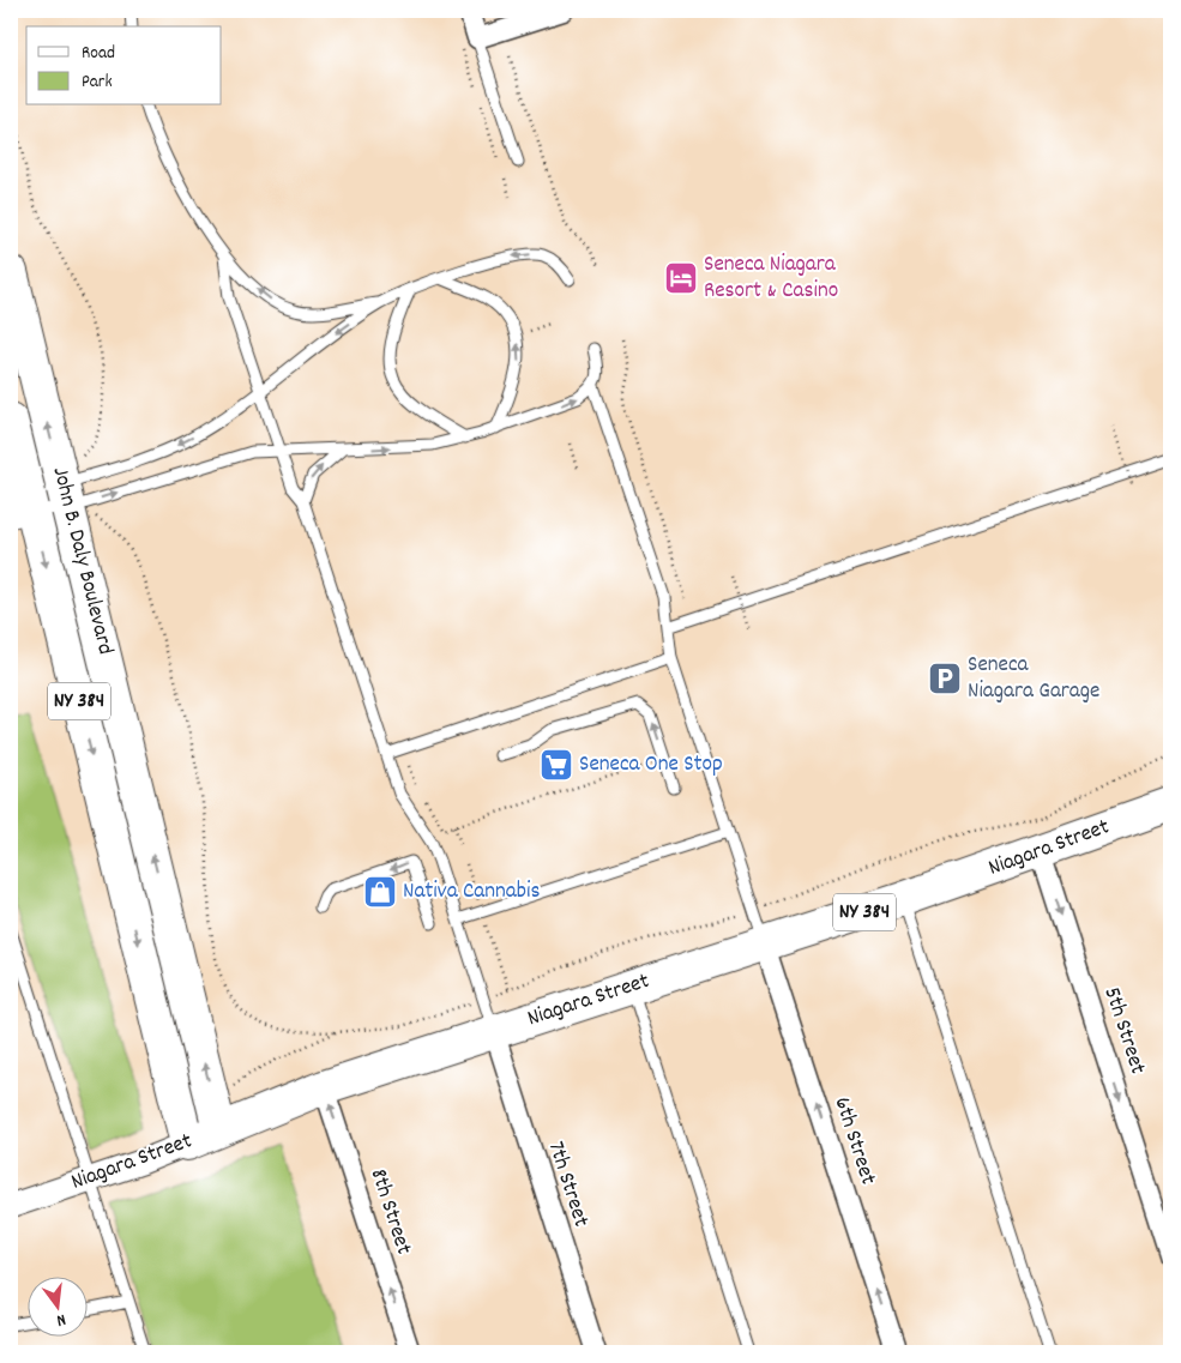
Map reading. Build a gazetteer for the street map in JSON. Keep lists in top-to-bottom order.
{
  "streets": {
    "highway": ["John B. Daly Boulevard", "NY 384", "Niagara Street"],
    "street": [
      "5th Street",
      "6th Street",
      "7th Street",
      "8th Street"
    ]
  },
  "crossings": [
    ["John B. Daly Boulevard", "Niagara Street"],
    ["Niagara Street", "5th Street"],
    ["Niagara Street", "6th Street"],
    ["Niagara Street", "7th Street"],
    ["Niagara Street", "8th Street"]
  ],
  "one_way": ["5th Street", "6th Street", "8th Street"],
  "places": {
    "hotel": ["Seneca Niagara Resort & Casino"],
    "parking": ["Seneca Niagara Garage"],
    "supermarket": ["Seneca One Stop"],
    "shop": ["Nativa Cannabis"]
  },
  "legend": ["Road", "Park"],
  "north": "bottom"
}
